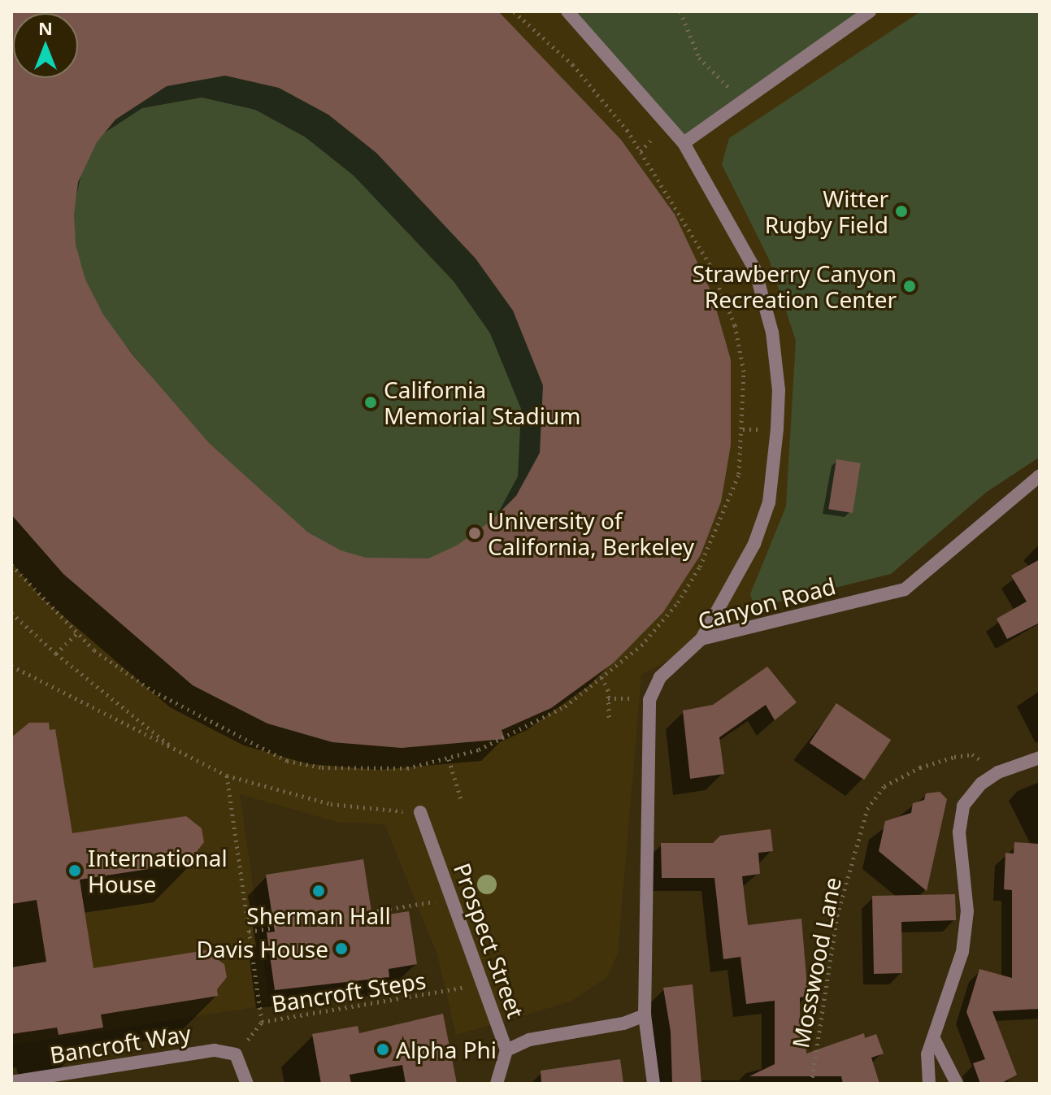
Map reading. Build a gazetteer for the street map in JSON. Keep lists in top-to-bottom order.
{
  "streets": {
    "street": ["Canyon Road", "Prospect Street", "Bancroft Way"],
    "path": ["Mosswood Lane", "Bancroft Steps"]
  },
  "crossings": [
    ["Bancroft Steps", "Bancroft Way"]
  ],
  "places": [
    "Witter Rugby Field",
    "Strawberry Canyon Recreation Center",
    "California Memorial Stadium",
    "University of California, Berkeley",
    "International House",
    "Sherman Hall",
    "Davis House",
    "Alpha Phi"
  ],
  "north": "top"
}
